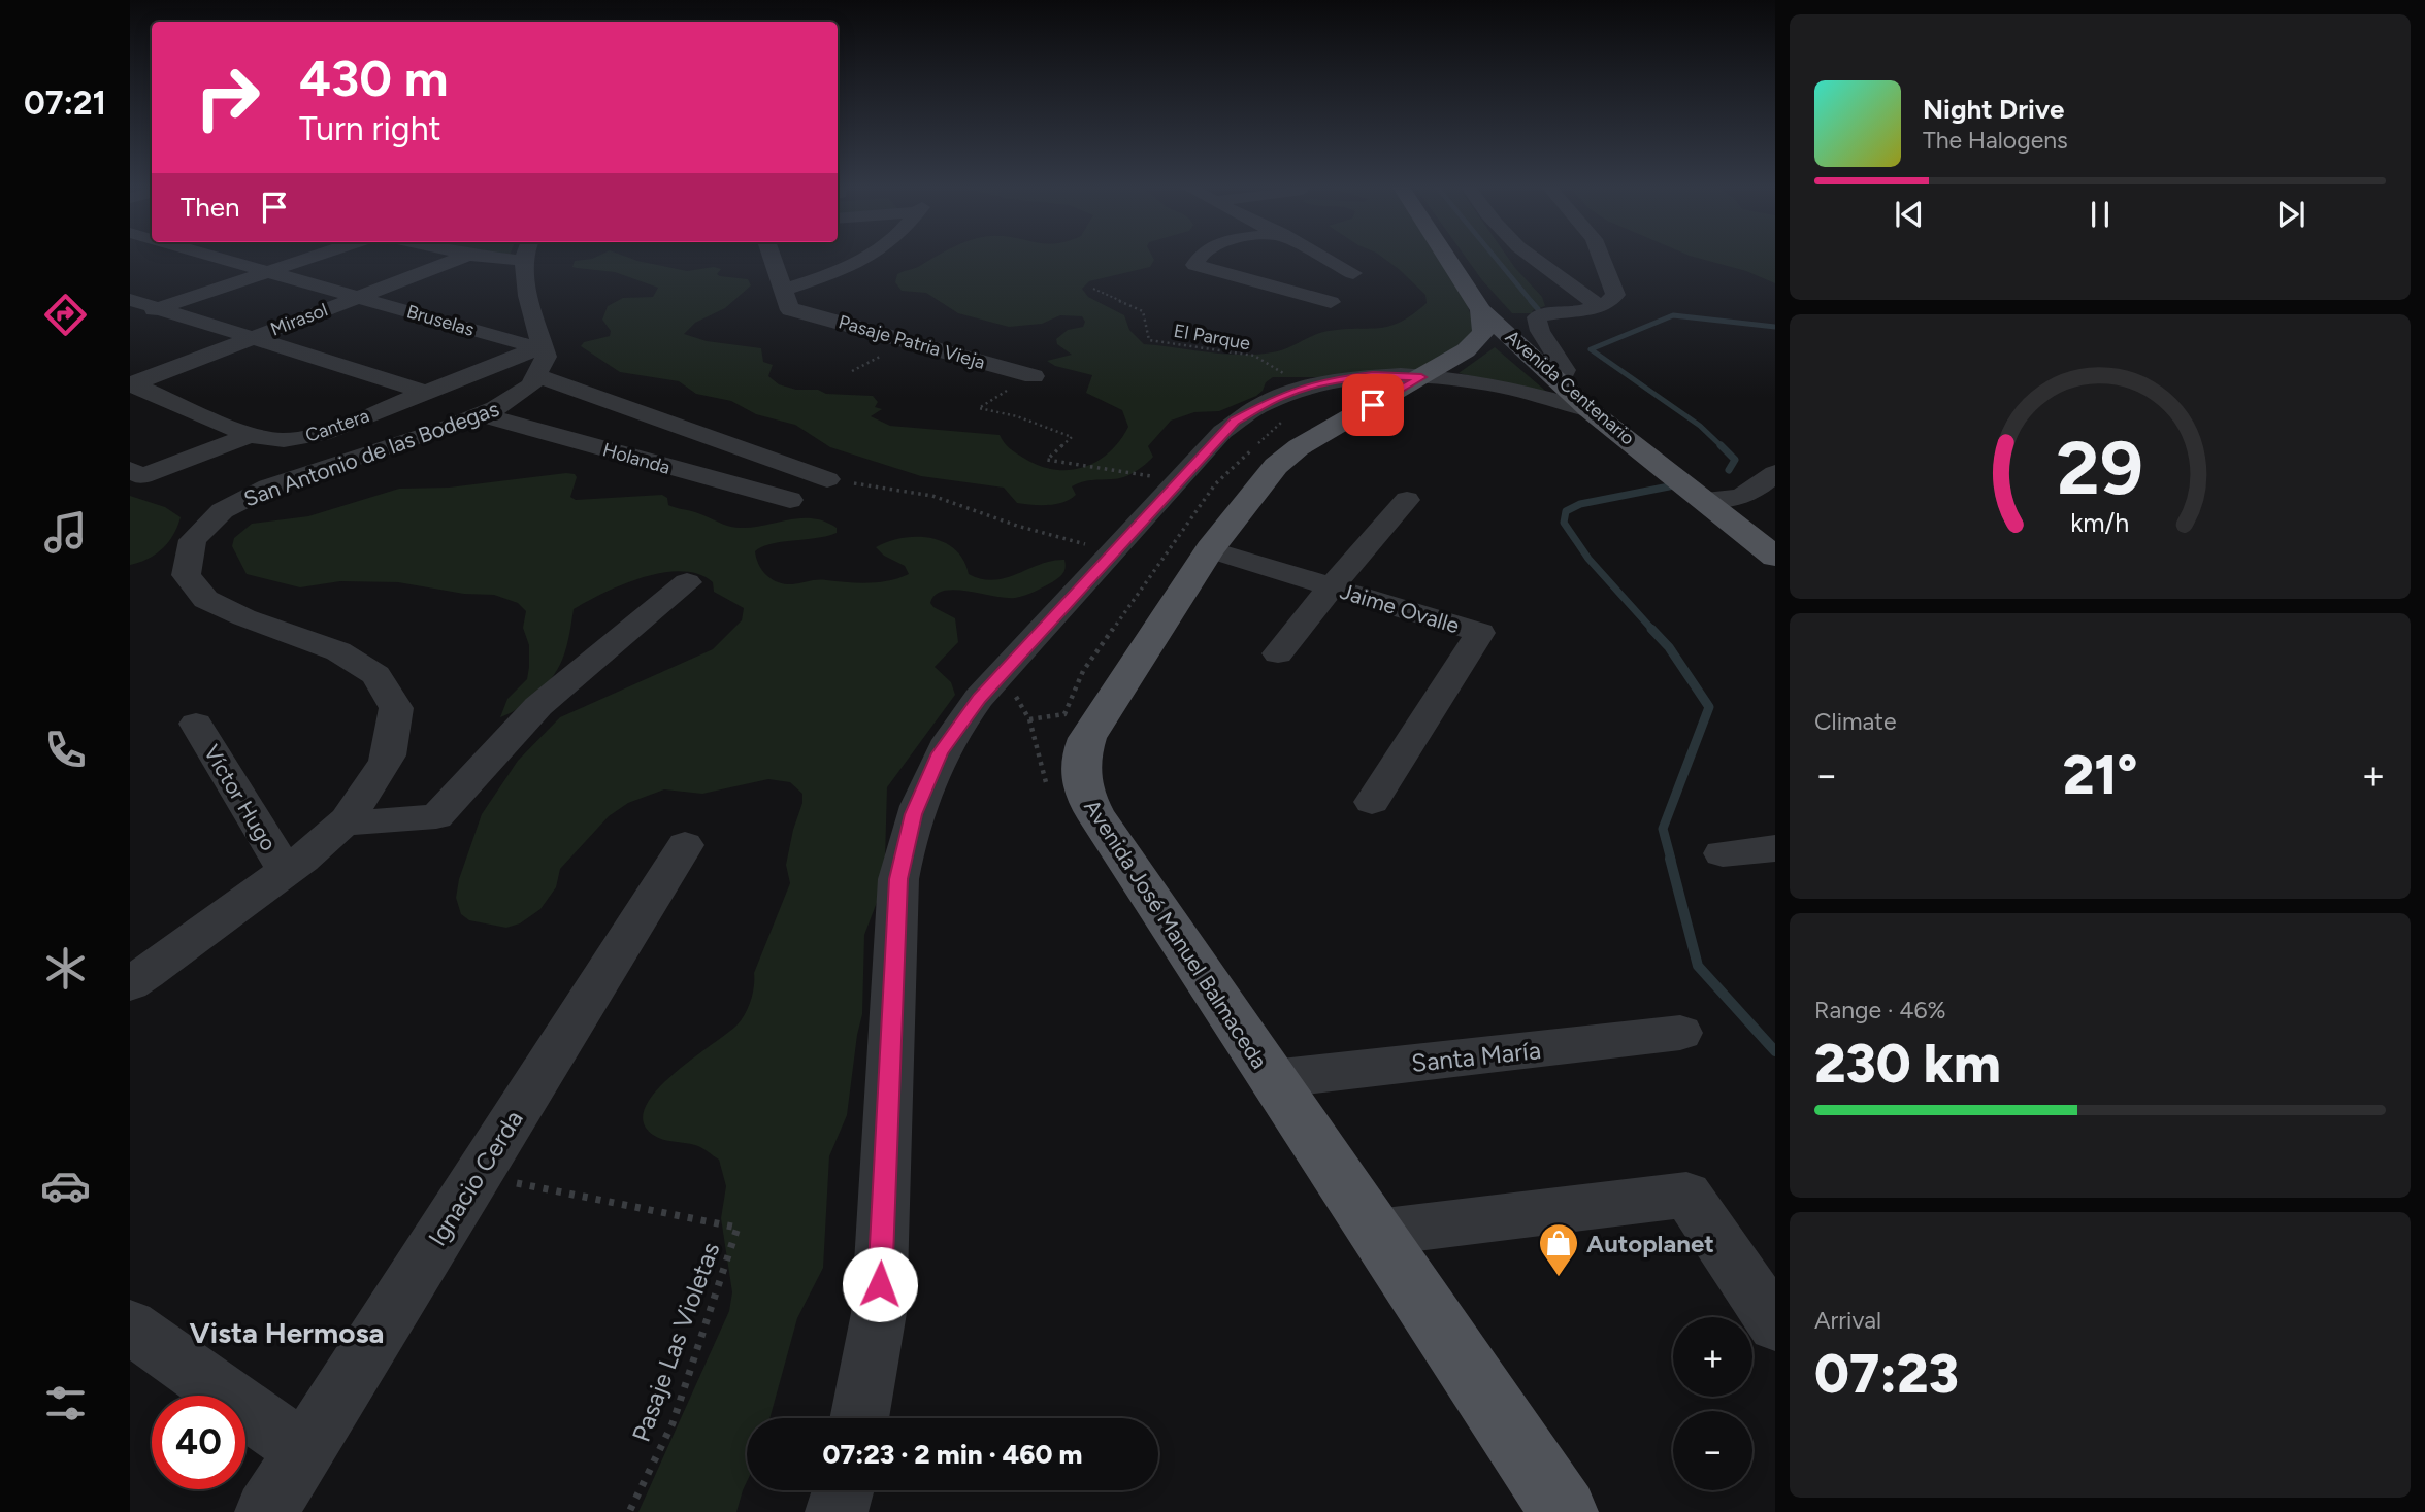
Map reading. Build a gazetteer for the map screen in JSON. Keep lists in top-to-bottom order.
{
  "streets": {
    "main road": ["Avenida Centenario", "Avenida José Manuel Balmaceda"],
    "street": [
      "Mirasol",
      "Bruselas",
      "Pasaje Patria Vieja",
      "Cantera",
      "San Antonio de las Bodegas",
      "Holanda",
      "Jaime Ovalle",
      "Víctor Hugo",
      "Santa María",
      "Ignacio Cerda"
    ],
    "path": ["El Parque", "Pasaje Las Violetas"]
  },
  "crossings": [
    ["Mirasol", "Bruselas"],
    ["Bruselas", "Cantera"],
    ["Bruselas", "San Antonio de las Bodegas"],
    ["Avenida Centenario", "Avenida José Manuel Balmaceda"],
    ["Cantera", "San Antonio de las Bodegas"],
    ["San Antonio de las Bodegas", "Holanda"],
    ["San Antonio de las Bodegas", "Víctor Hugo"],
    ["Jaime Ovalle", "Avenida José Manuel Balmaceda"],
    ["Avenida José Manuel Balmaceda", "Santa María"],
    ["Ignacio Cerda", "Pasaje Las Violetas"]
  ],
  "districts": ["Vista Hermosa"],
  "places": {
    "shop": ["Autoplanet"]
  },
  "page": {
    "tabs": "07:21",
    "turn": ["430 m", "Turn right"],
    "song": ["Night Drive", "The Halogens"],
    "then": "Then",
    "tile": [
      "Climate",
      ["Range · 46%", "230 km"],
      ["Arrival", "07:23"]
    ],
    "heat": ["−", "21°", "+"],
    "map_buttons": ["+", "−"],
    "limit": "40",
    "trip": "07:23 · 2 min · 460 m",
    "gauge": ["29", "km/h"]
  }
}
